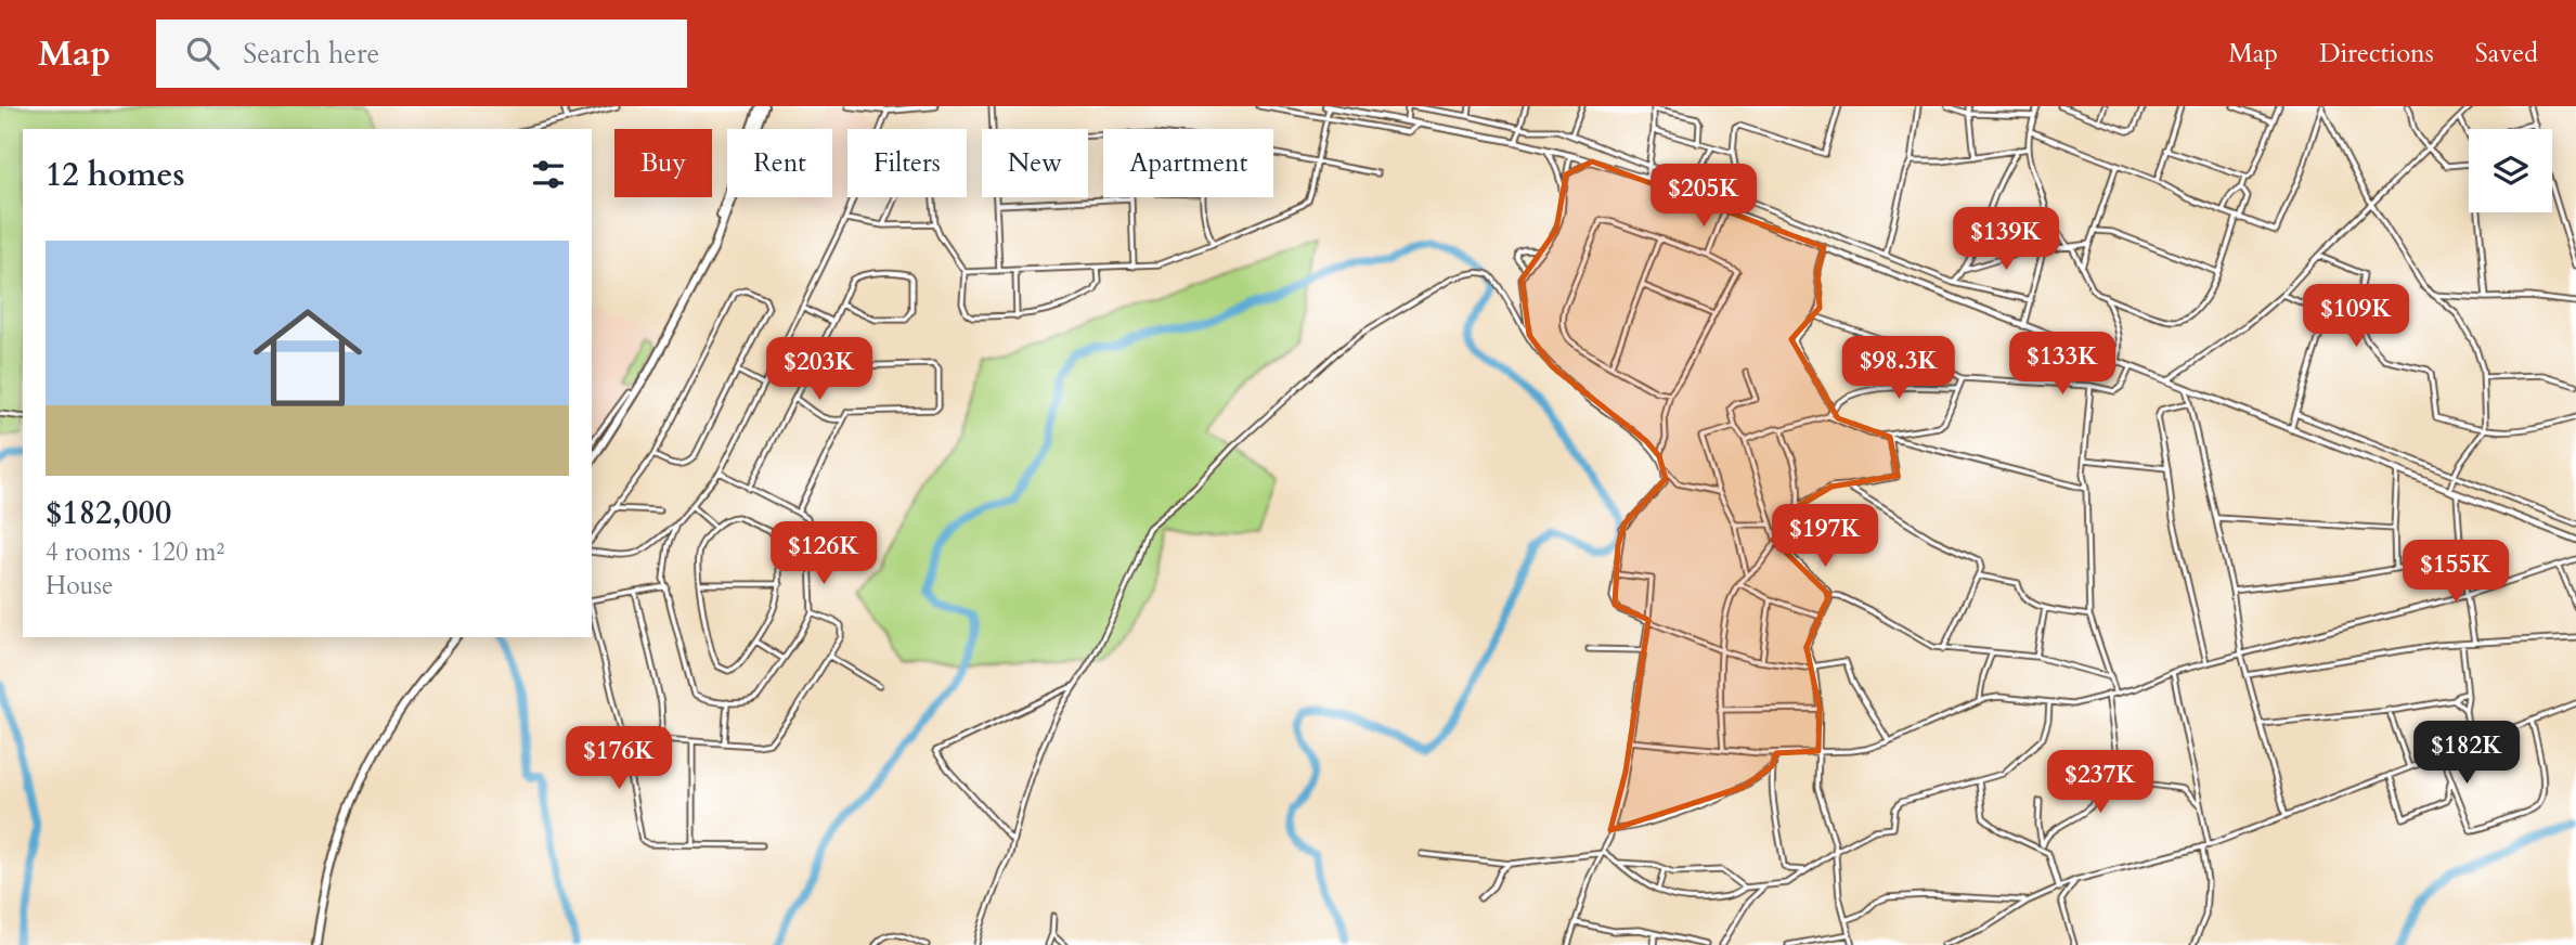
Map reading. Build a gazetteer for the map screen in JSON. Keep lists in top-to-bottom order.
{
  "page": {
    "header": "Map",
    "search": "Search here",
    "nav": ["Map", "Directions", "Saved"],
    "chip": [
      "Buy",
      "Rent",
      "Filters",
      "New",
      "Apartment"
    ],
    "heading": "12 homes",
    "price": [
      "$205K",
      "$139K",
      "$109K",
      "$133K",
      "$98.3K",
      "$203K",
      "$197K",
      "$126K",
      "$155K",
      "$182K",
      "$176K",
      "$237K"
    ],
    "list": [
      {
        "name": "$182,000",
        "note": "4 rooms · 120 m² · House"
      }
    ]
  }
}
